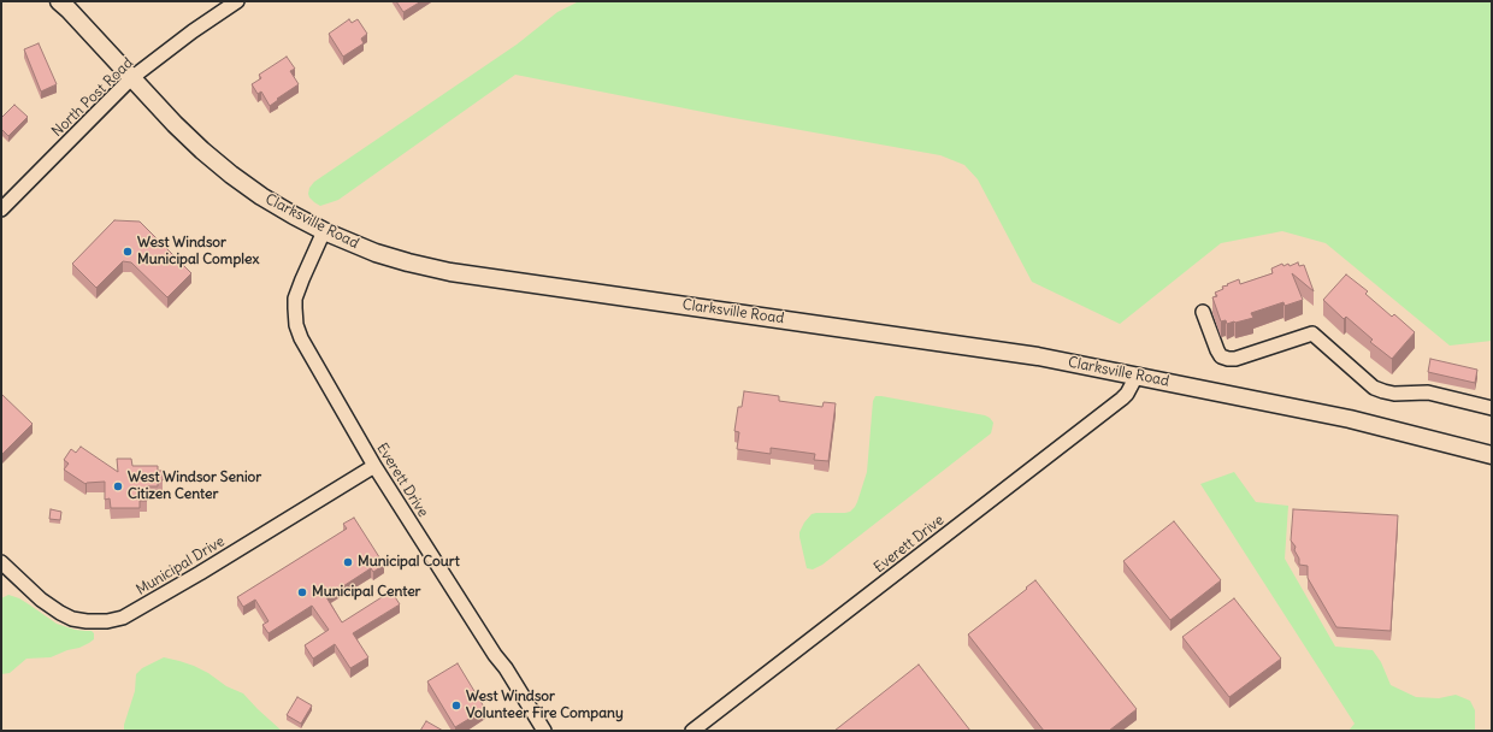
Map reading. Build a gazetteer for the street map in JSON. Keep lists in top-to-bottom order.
{
  "streets": {
    "street": [
      "North Post Road",
      "Clarksville Road",
      "Everett Drive",
      "Municipal Drive"
    ]
  },
  "crossings": [
    ["North Post Road", "Clarksville Road"],
    ["Clarksville Road", "Everett Drive"],
    ["Everett Drive", "Municipal Drive"]
  ],
  "places": [
    "West Windsor Municipal Complex",
    "West Windsor Senior Citizen Center",
    "Municipal Court",
    "Municipal Center",
    "West Windsor Volunteer Fire Company"
  ]
}
